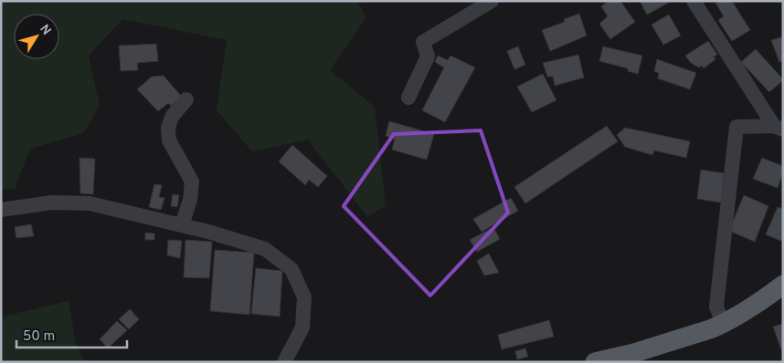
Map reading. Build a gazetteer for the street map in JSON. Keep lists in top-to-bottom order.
{
  "scale_bar": "50 m",
  "north": "top right"
}
